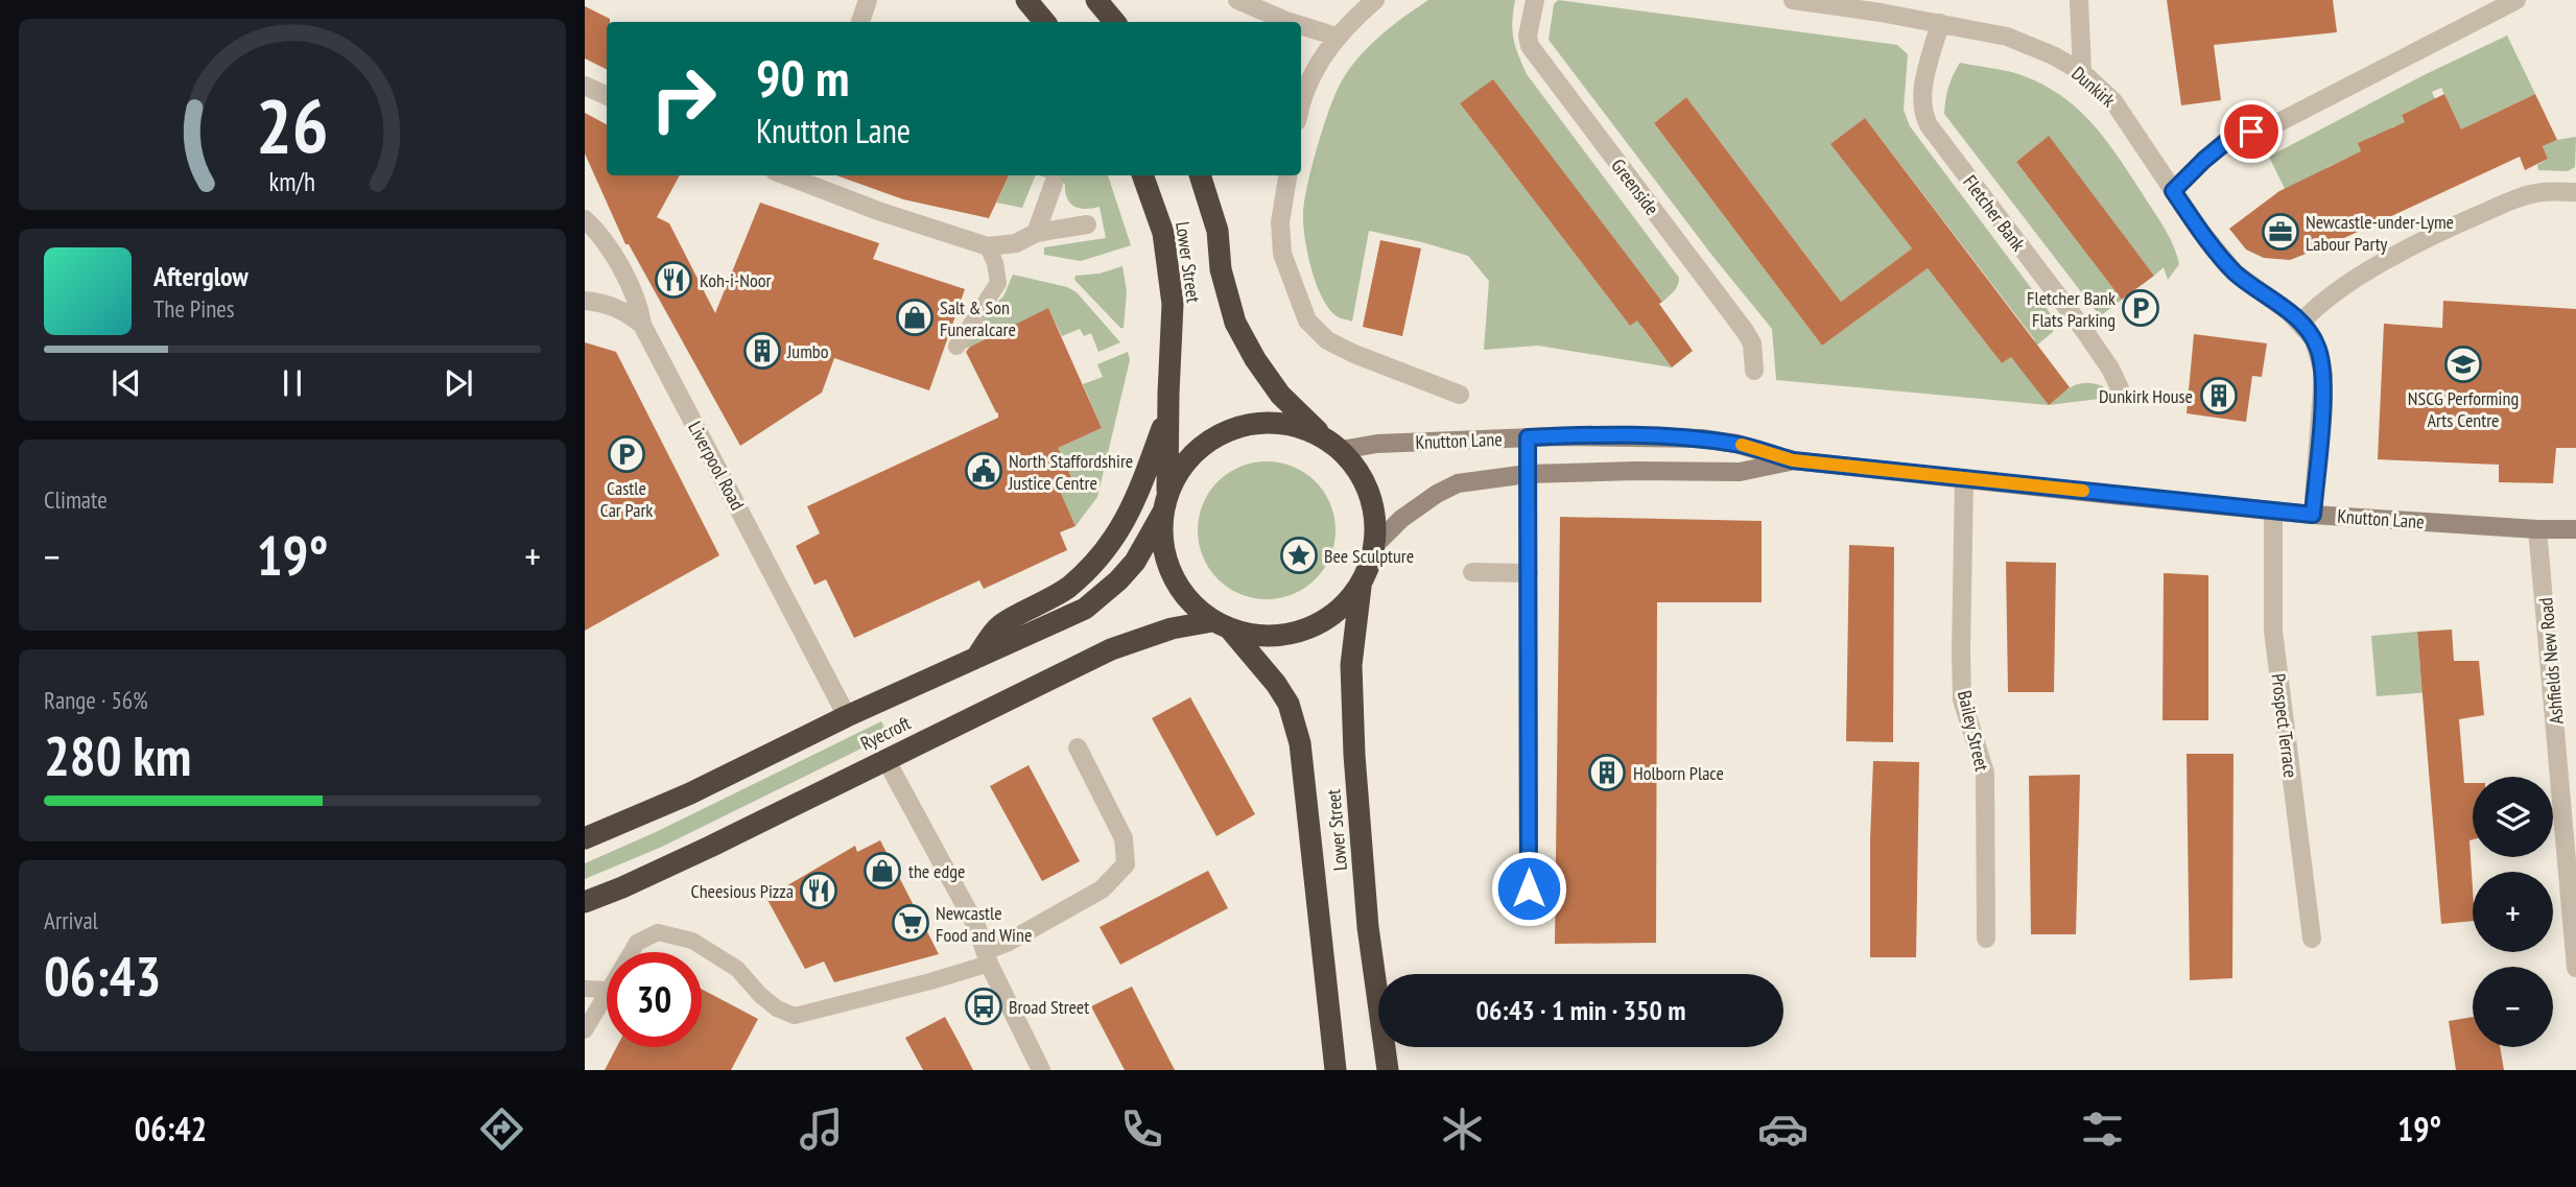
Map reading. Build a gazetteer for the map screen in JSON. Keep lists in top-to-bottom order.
{
  "streets": {
    "highway": ["Lower Street", "Ryecroft"],
    "main road": ["Knutton Lane"],
    "street": [
      "Dunkirk",
      "Greenside",
      "Fletcher Bank",
      "Liverpool Road",
      "Ashfields New Road",
      "Prospect Terrace",
      "Bailey Street"
    ]
  },
  "crossings": [
    ["Dunkirk", "Fletcher Bank"],
    ["Dunkirk", "Knutton Lane"],
    ["Lower Street", "Knutton Lane"],
    ["Lower Street", "Ryecroft"],
    ["Knutton Lane", "Ashfields New Road"],
    ["Knutton Lane", "Prospect Terrace"],
    ["Knutton Lane", "Bailey Street"],
    ["Knutton Lane", "Ryecroft"],
    ["Liverpool Road", "Ryecroft"]
  ],
  "places": {
    "office": ["Newcastle-under-Lyme Labour Party"],
    "restaurant": ["Koh-i-Noor", "Cheesious Pizza"],
    "parking": ["Fletcher Bank Flats Parking", "Castle Car Park"],
    "shop": ["Salt & Son Funeralcare", "the edge"],
    "building": ["Jumbo", "Dunkirk House", "Holborn Place"],
    "school or university": ["NSCG Performing Arts Centre"],
    "public building": ["North Staffordshire Justice Centre"],
    "place": ["Bee Sculpture"],
    "supermarket": ["Newcastle Food and Wine"],
    "bus stop": ["Broad Street"]
  },
  "page": {
    "turn": ["90 m", "Knutton Lane"],
    "song": ["Afterglow", "The Pines"],
    "tile": [
      "Climate",
      ["Range · 56%", "280 km"],
      ["Arrival", "06:43"]
    ],
    "heat": ["−", "19°", "+"],
    "map_buttons": ["+", "−"],
    "limit": "30",
    "trip": "06:43 · 1 min · 350 m",
    "tabs": ["06:42", "19°"],
    "gauge": ["26", "km/h"]
  }
}
